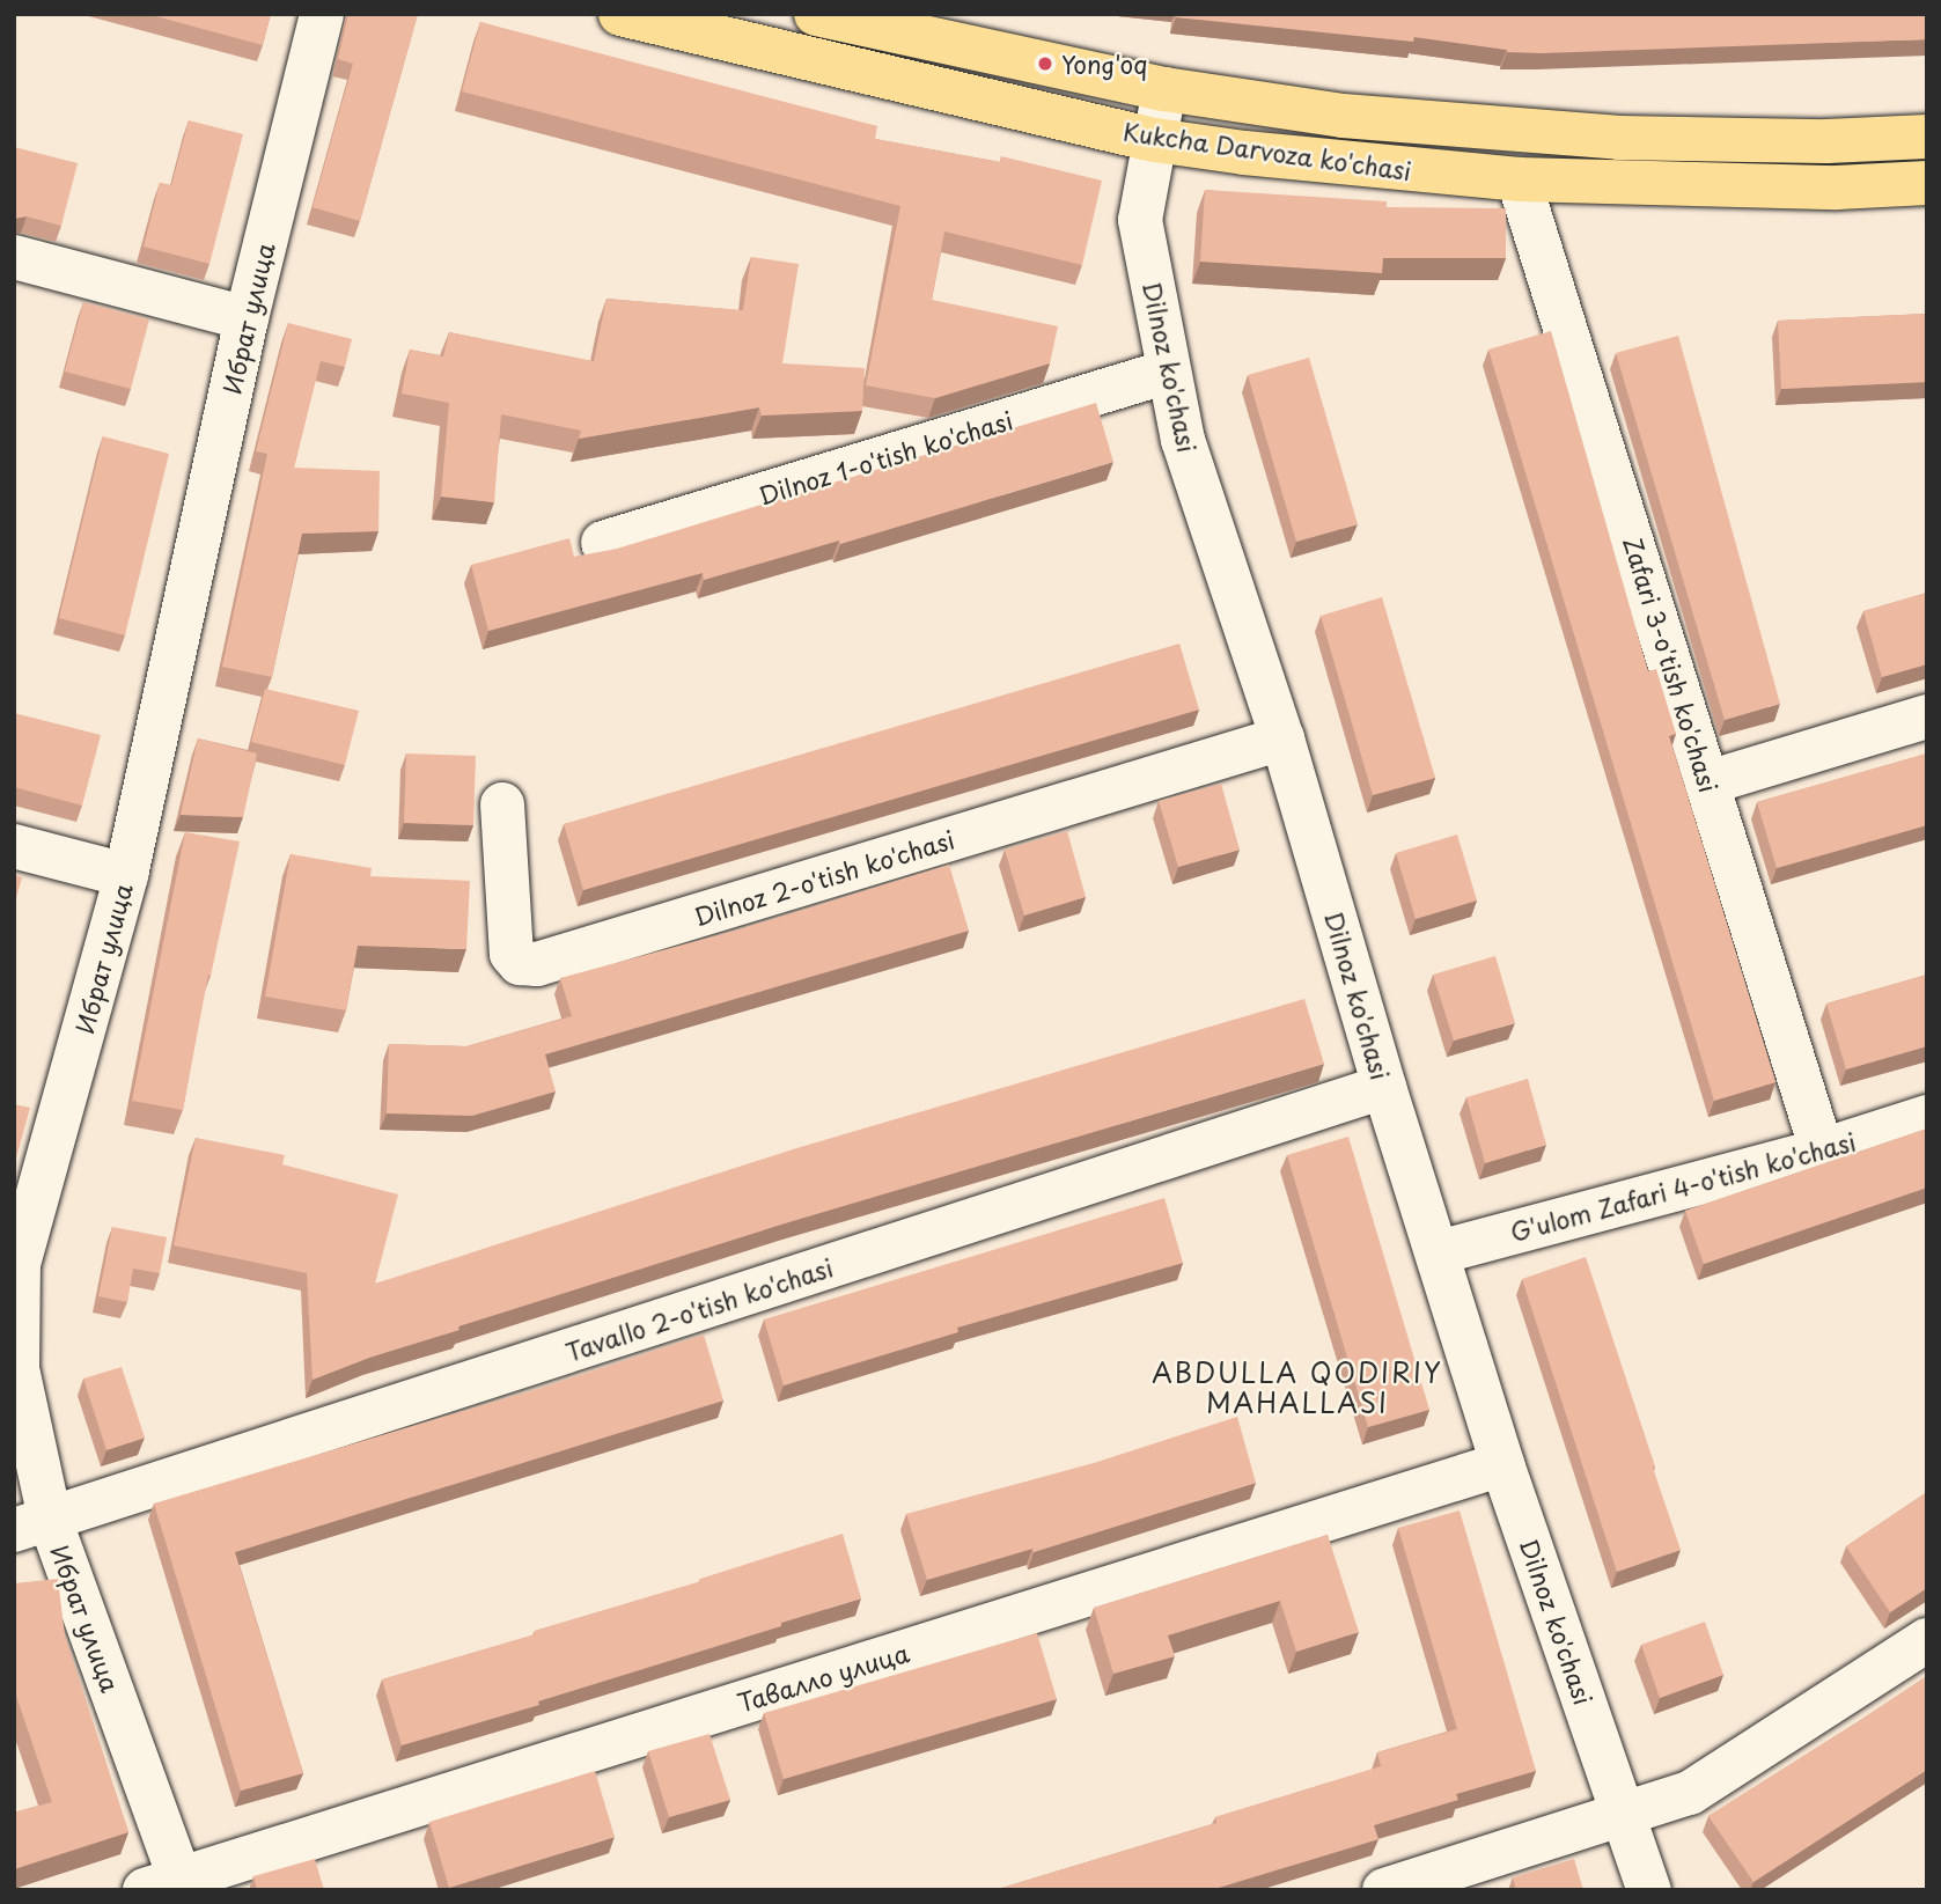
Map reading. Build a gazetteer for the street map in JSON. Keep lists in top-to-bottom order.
{
  "streets": {
    "main road": ["Kukcha Darvoza ko'chasi"],
    "street": [
      "Ибрат улица",
      "Dilnoz ko'chasi",
      "Dilnoz 1-o'tish ko'chasi",
      "Zafari 3-o'tish ko'chasi",
      "Dilnoz 2-o'tish ko'chasi",
      "G'ulom Zafari 4-o'tish ko'chasi",
      "Tavallo 2-o'tish ko'chasi",
      "Тавалло улица"
    ]
  },
  "crossings": [
    ["Kukcha Darvoza ko'chasi", "Dilnoz ko'chasi"],
    ["Kukcha Darvoza ko'chasi", "Zafari 3-o'tish ko'chasi"],
    ["Ибрат улица", "Tavallo 2-o'tish ko'chasi"],
    ["Ибрат улица", "Тавалло улица"],
    ["Dilnoz ko'chasi", "Dilnoz 1-o'tish ko'chasi"],
    ["Dilnoz ko'chasi", "Dilnoz 2-o'tish ko'chasi"],
    ["Dilnoz ko'chasi", "G'ulom Zafari 4-o'tish ko'chasi"],
    ["Dilnoz ko'chasi", "Tavallo 2-o'tish ko'chasi"],
    ["Dilnoz ko'chasi", "Тавалло улица"],
    ["Zafari 3-o'tish ko'chasi", "G'ulom Zafari 4-o'tish ko'chasi"]
  ],
  "districts": ["ABDULLA QODIRIY MAHALLASI"],
  "places": ["Yong'oq"]
}
